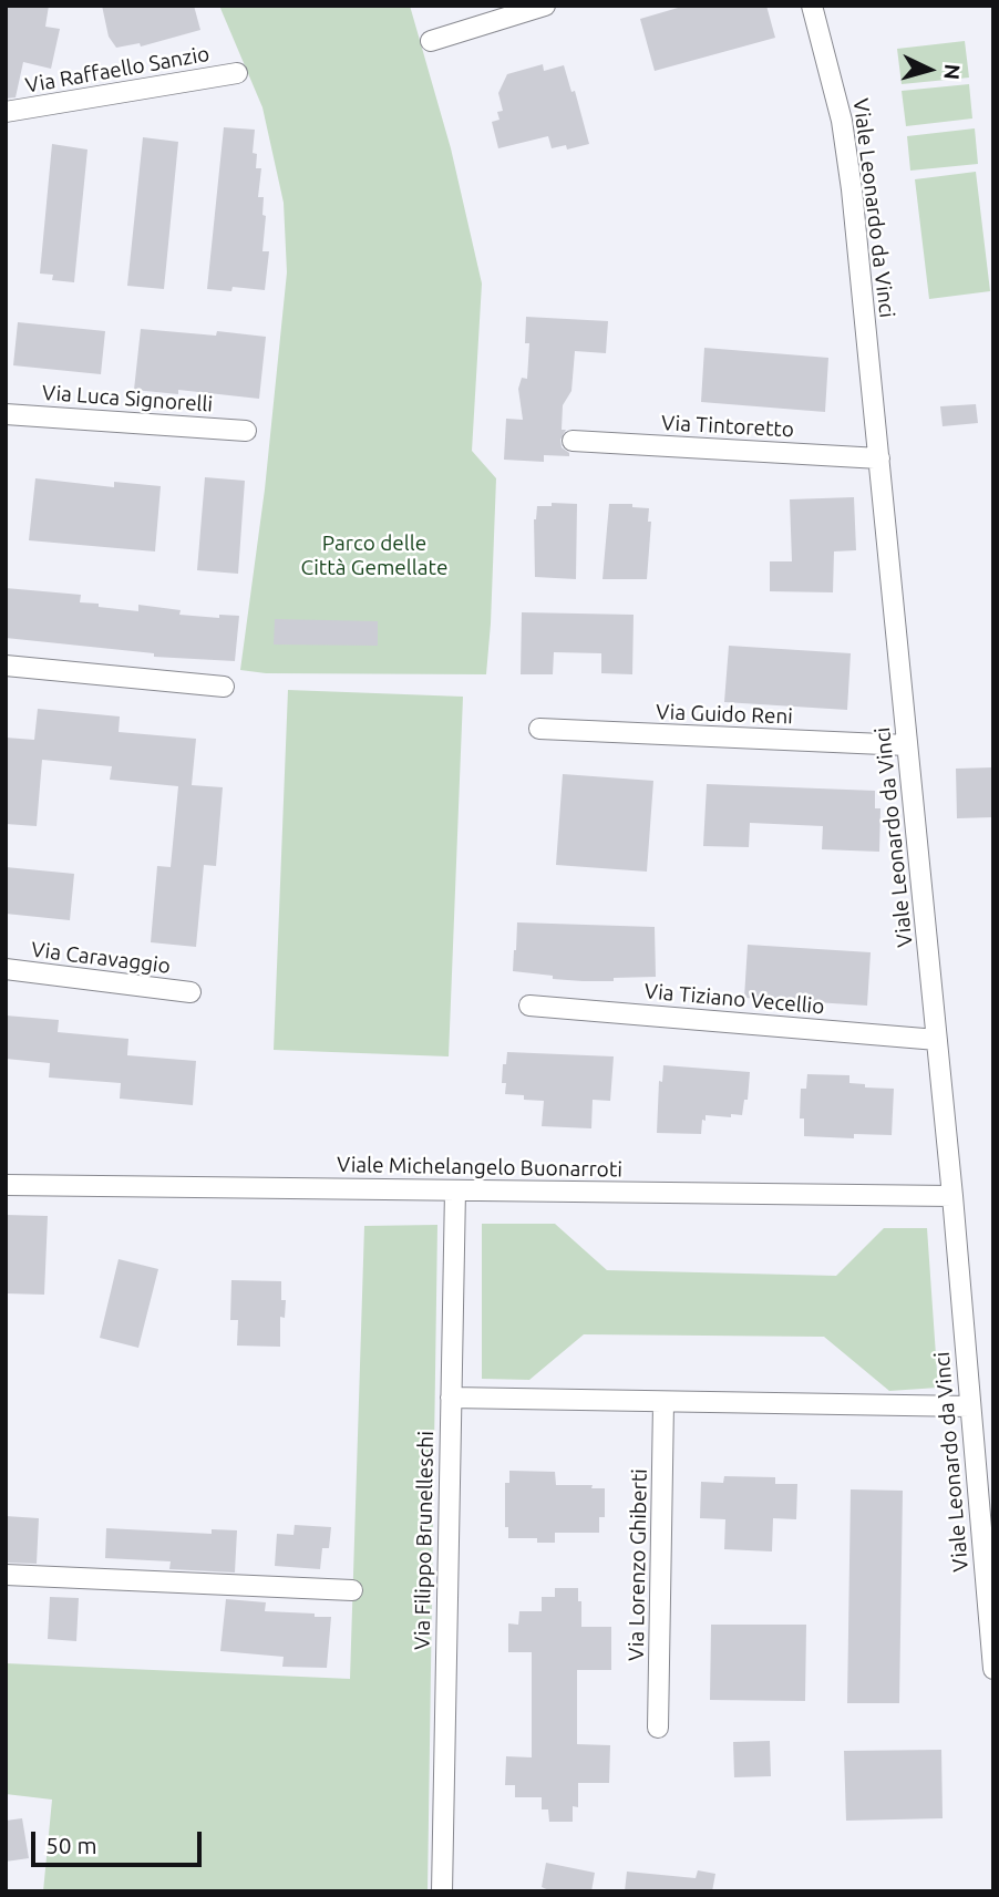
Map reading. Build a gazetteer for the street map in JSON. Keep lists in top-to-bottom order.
{
  "streets": {
    "street": [
      "Via Raffaello Sanzio",
      "Viale Leonardo da Vinci",
      "Via Luca Signorelli",
      "Via Tintoretto",
      "Via Guido Reni",
      "Via Caravaggio",
      "Via Tiziano Vecellio",
      "Viale Michelangelo Buonarroti",
      "Via Filippo Brunelleschi",
      "Via Lorenzo Ghiberti"
    ]
  },
  "crossings": [
    ["Viale Leonardo da Vinci", "Via Tintoretto"],
    ["Viale Leonardo da Vinci", "Via Guido Reni"],
    ["Viale Leonardo da Vinci", "Via Tiziano Vecellio"],
    ["Viale Leonardo da Vinci", "Viale Michelangelo Buonarroti"],
    ["Viale Michelangelo Buonarroti", "Via Filippo Brunelleschi"]
  ],
  "parks": ["Parco delle Città Gemellate"],
  "scale_bar": "50 m",
  "north": "right"
}
